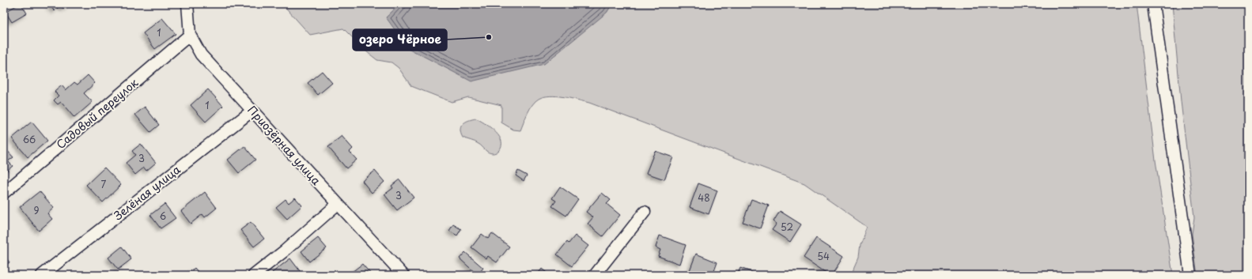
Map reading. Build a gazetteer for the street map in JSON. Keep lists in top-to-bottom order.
{
  "streets": {
    "street": ["Садовый переулок", "Приозёрная улица", "Зелёная улица"]
  },
  "crossings": [
    ["Садовый переулок", "Приозёрная улица"],
    ["Приозёрная улица", "Зелёная улица"]
  ],
  "places": ["озеро Чёрное"],
  "house_numbers": [
    "1",
    "1",
    "66",
    "3",
    "7",
    "3",
    "48",
    "9",
    "6",
    "52",
    "54"
  ]
}
